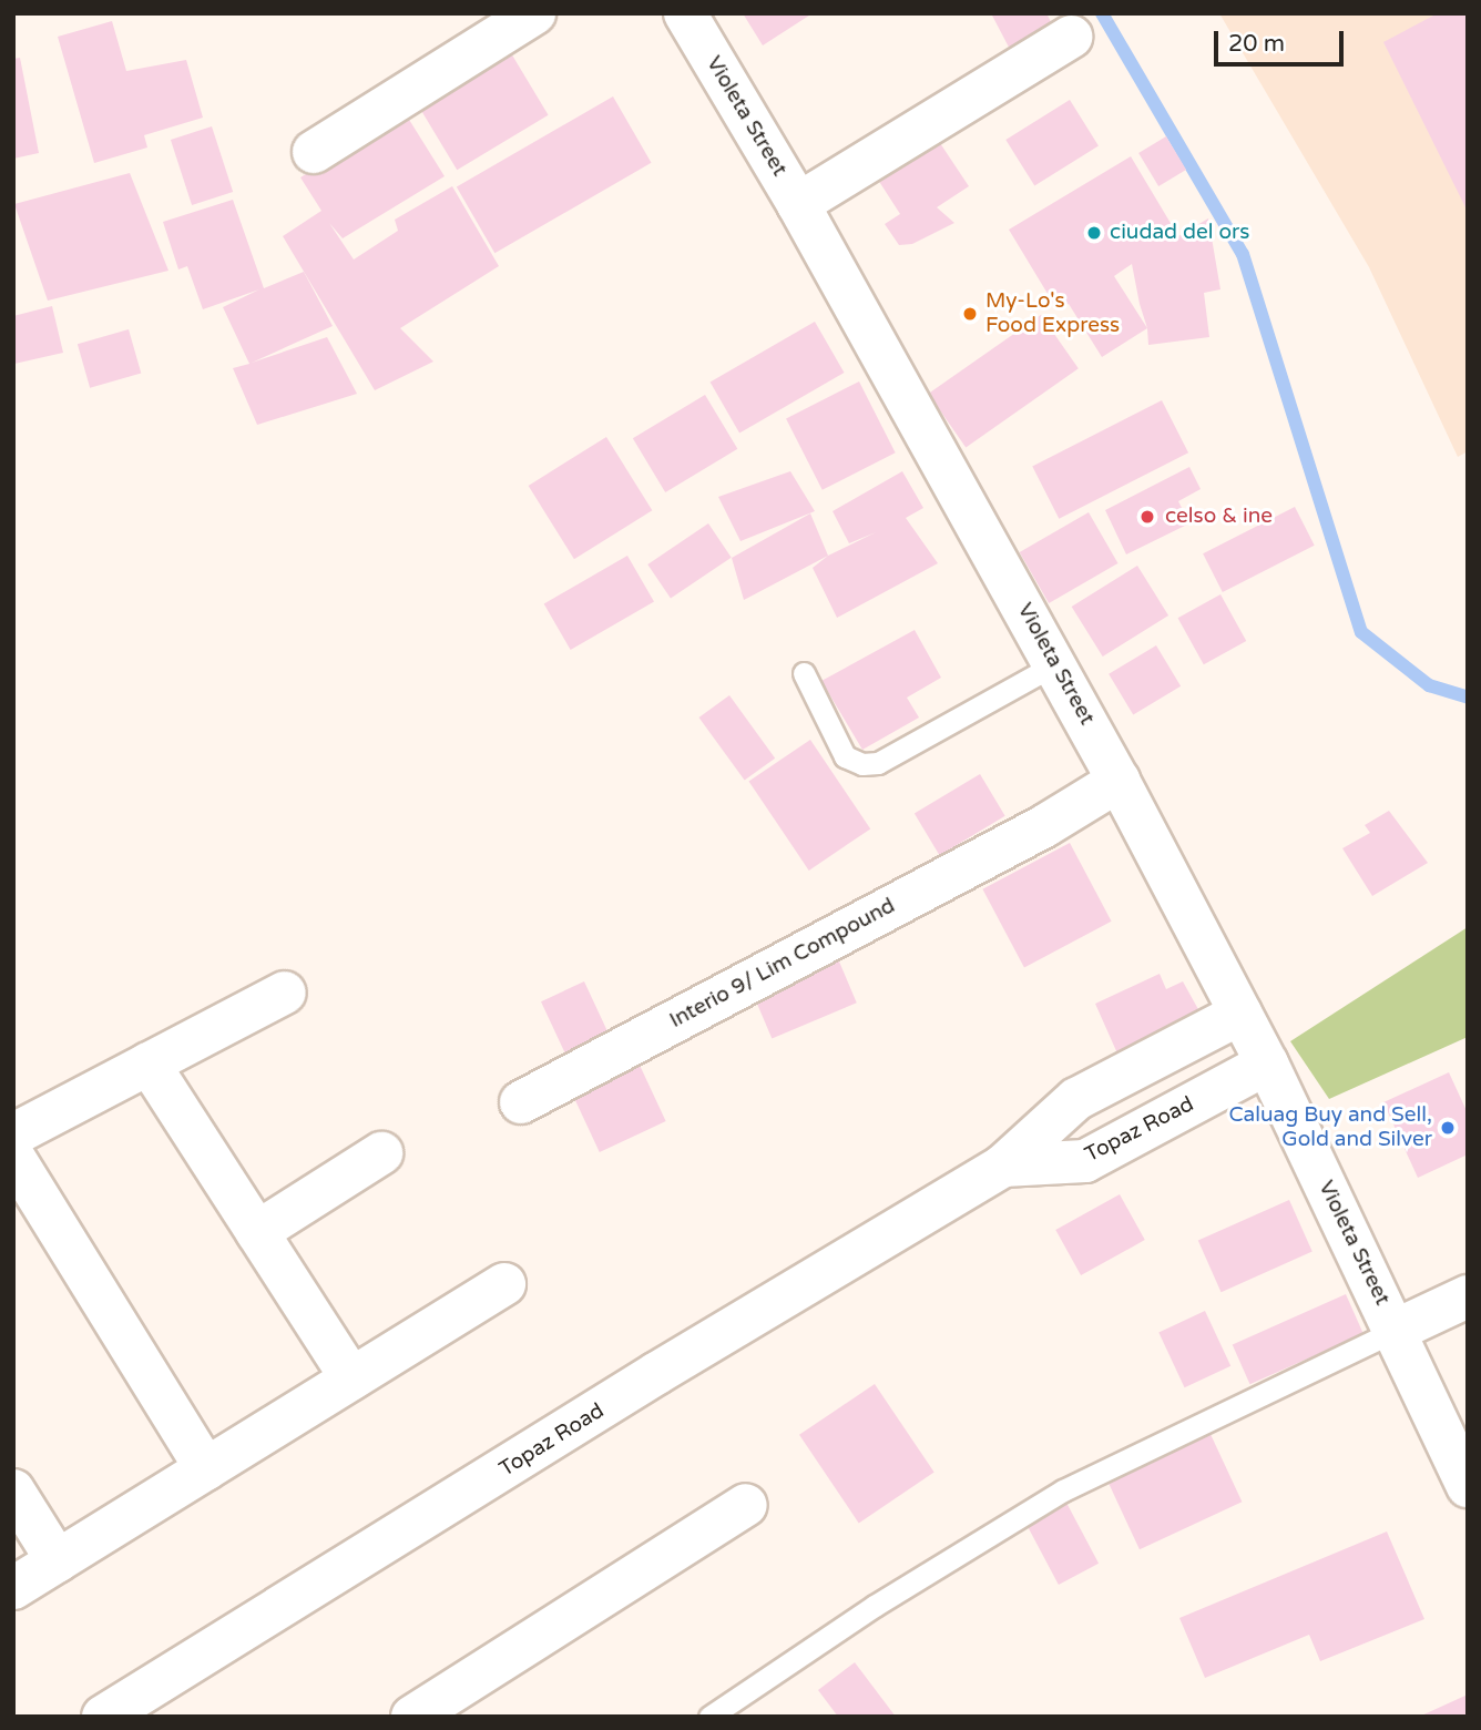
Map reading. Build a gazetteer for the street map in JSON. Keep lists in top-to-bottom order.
{
  "streets": {
    "street": ["Violeta Street", "Interio 9/ Lim Compound", "Topaz Road"]
  },
  "crossings": [
    ["Violeta Street", "Interio 9/ Lim Compound"],
    ["Violeta Street", "Topaz Road"]
  ],
  "places": [
    "ciudad del ors",
    "My-Lo's Food Express",
    "celso & ine",
    "Caluag Buy and Sell, Gold and Silver"
  ],
  "scale_bar": "20 m"
}
